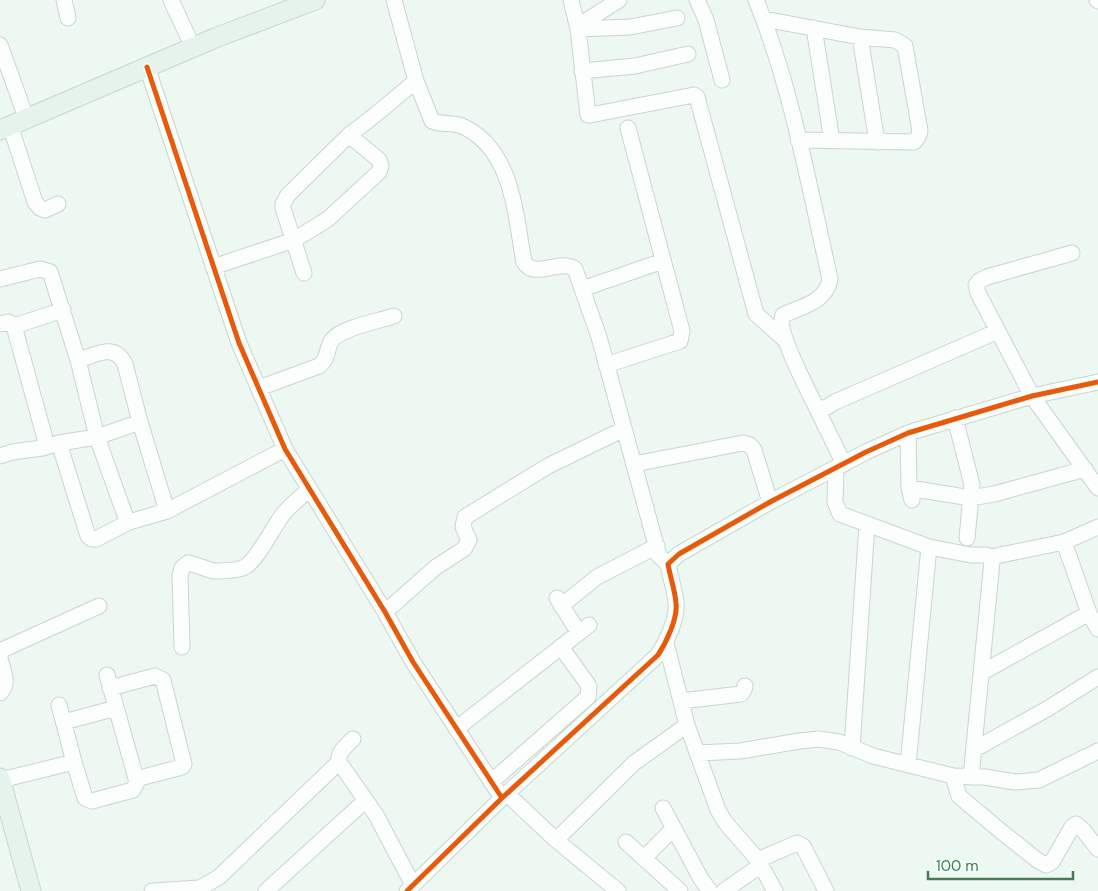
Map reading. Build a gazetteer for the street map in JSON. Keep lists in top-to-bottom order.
{
  "scale_bar": "100 m"
}
